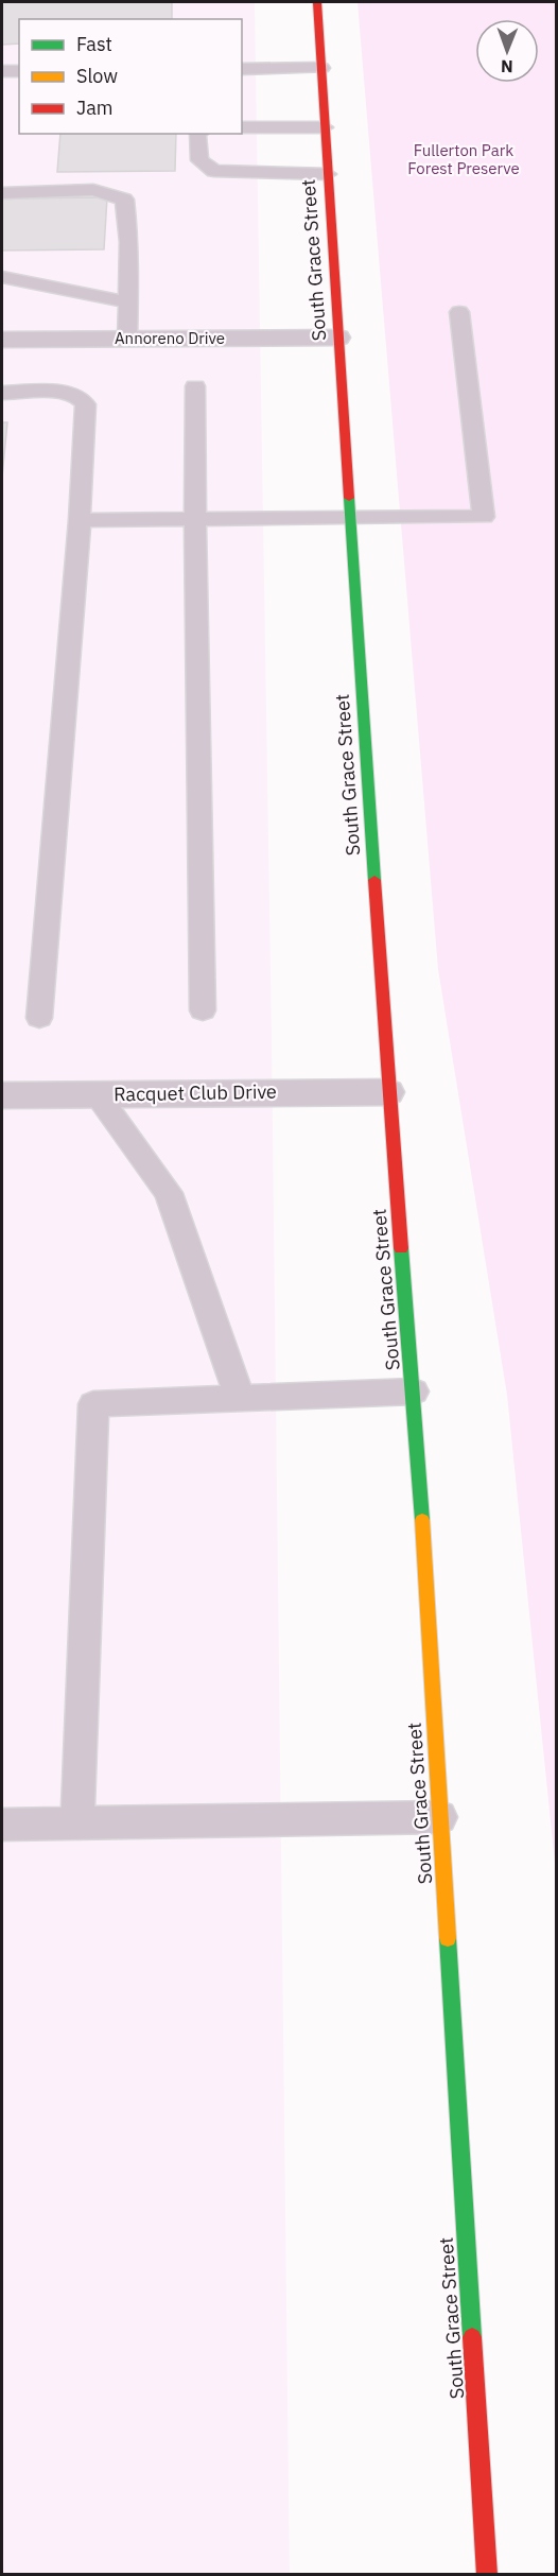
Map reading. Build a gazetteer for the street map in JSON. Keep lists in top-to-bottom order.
{
  "streets": {
    "street": ["South Grace Street", "Annoreno Drive", "Racquet Club Drive"]
  },
  "crossings": [
    ["South Grace Street", "Annoreno Drive"],
    ["South Grace Street", "Racquet Club Drive"]
  ],
  "parks": ["Fullerton Park Forest Preserve"],
  "legend": ["Fast", "Slow", "Jam"],
  "north": "bottom"
}
